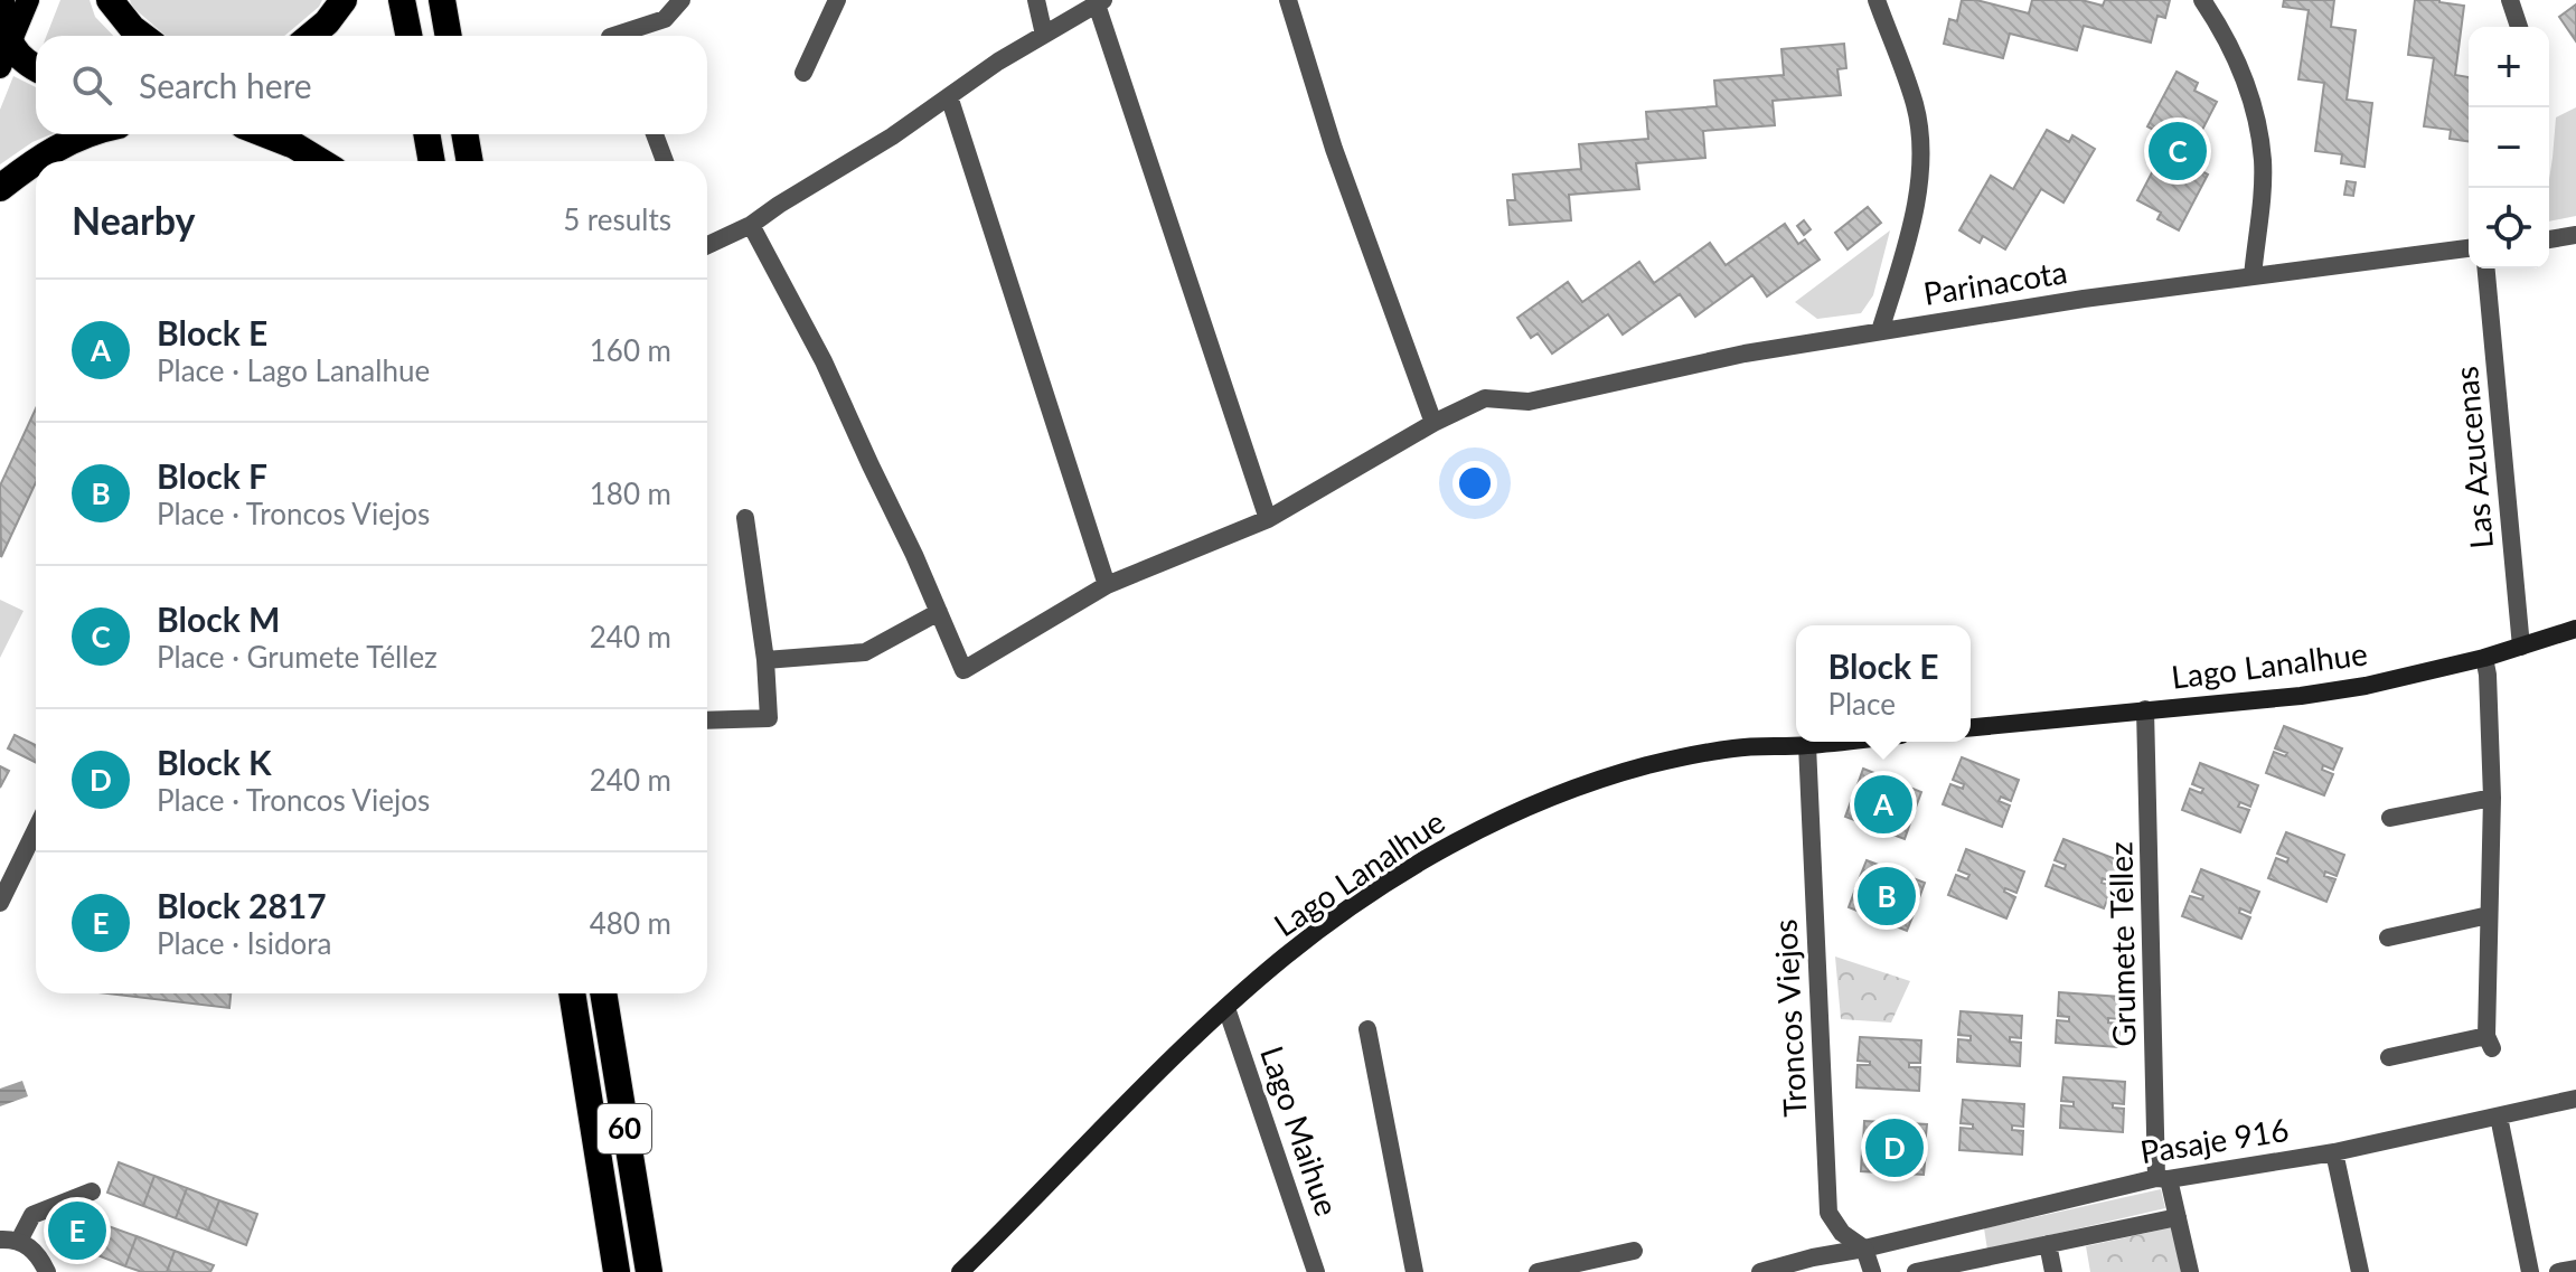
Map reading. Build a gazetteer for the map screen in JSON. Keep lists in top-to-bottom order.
{
  "streets": {
    "highway": ["60"],
    "main road": ["Lago Lanalhue"],
    "street": [
      "Parinacota",
      "Las Azucenas",
      "Grumete Téllez",
      "Troncos Viejos",
      "Lago Maihue",
      "Pasaje 916"
    ]
  },
  "crossings": [
    ["Las Azucenas", "Lago Lanalhue"],
    ["Lago Lanalhue", "Grumete Téllez"],
    ["Lago Lanalhue", "Troncos Viejos"],
    ["Lago Lanalhue", "Lago Maihue"],
    ["Grumete Téllez", "Pasaje 916"],
    ["Troncos Viejos", "Pasaje 916"]
  ],
  "page": {
    "map_buttons": ["+", "−"],
    "search": "Search here",
    "pins": [
      "C",
      "A",
      "B",
      "D",
      "E"
    ],
    "heading": ["Nearby", "5 results"],
    "list": [
      {
        "mark": "A",
        "name": "Block E",
        "note": "Place · Lago Lanalhue",
        "value": "160 m"
      },
      {
        "mark": "B",
        "name": "Block F",
        "note": "Place · Troncos Viejos",
        "value": "180 m"
      },
      {
        "mark": "C",
        "name": "Block M",
        "note": "Place · Grumete Téllez",
        "value": "240 m"
      },
      {
        "mark": "D",
        "name": "Block K",
        "note": "Place · Troncos Viejos",
        "value": "240 m"
      },
      {
        "mark": "E",
        "name": "Block 2817",
        "note": "Place · Isidora",
        "value": "480 m"
      }
    ],
    "popup": ["Block E", "Place"]
  }
}
